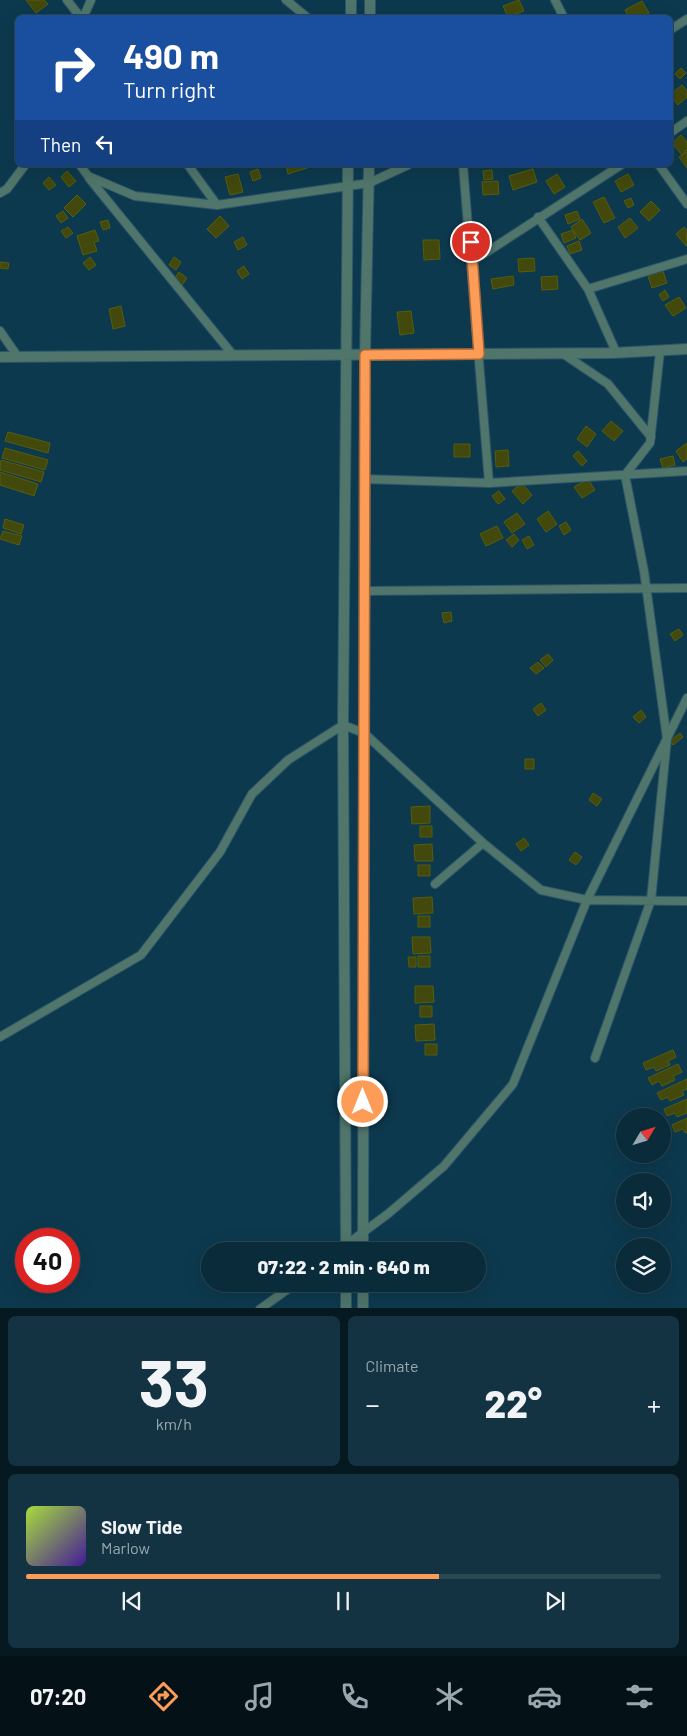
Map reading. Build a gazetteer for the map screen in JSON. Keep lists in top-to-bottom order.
{
  "north": "top right",
  "page": {
    "turn": ["490 m", "Turn right"],
    "then": "Then",
    "limit": "40",
    "trip": "07:22 · 2 min · 640 m",
    "tile": [
      ["33", "km/h"],
      "Climate"
    ],
    "heat": ["−", "22°", "+"],
    "song": ["Slow Tide", "Marlow"],
    "tabs": "07:20"
  }
}
